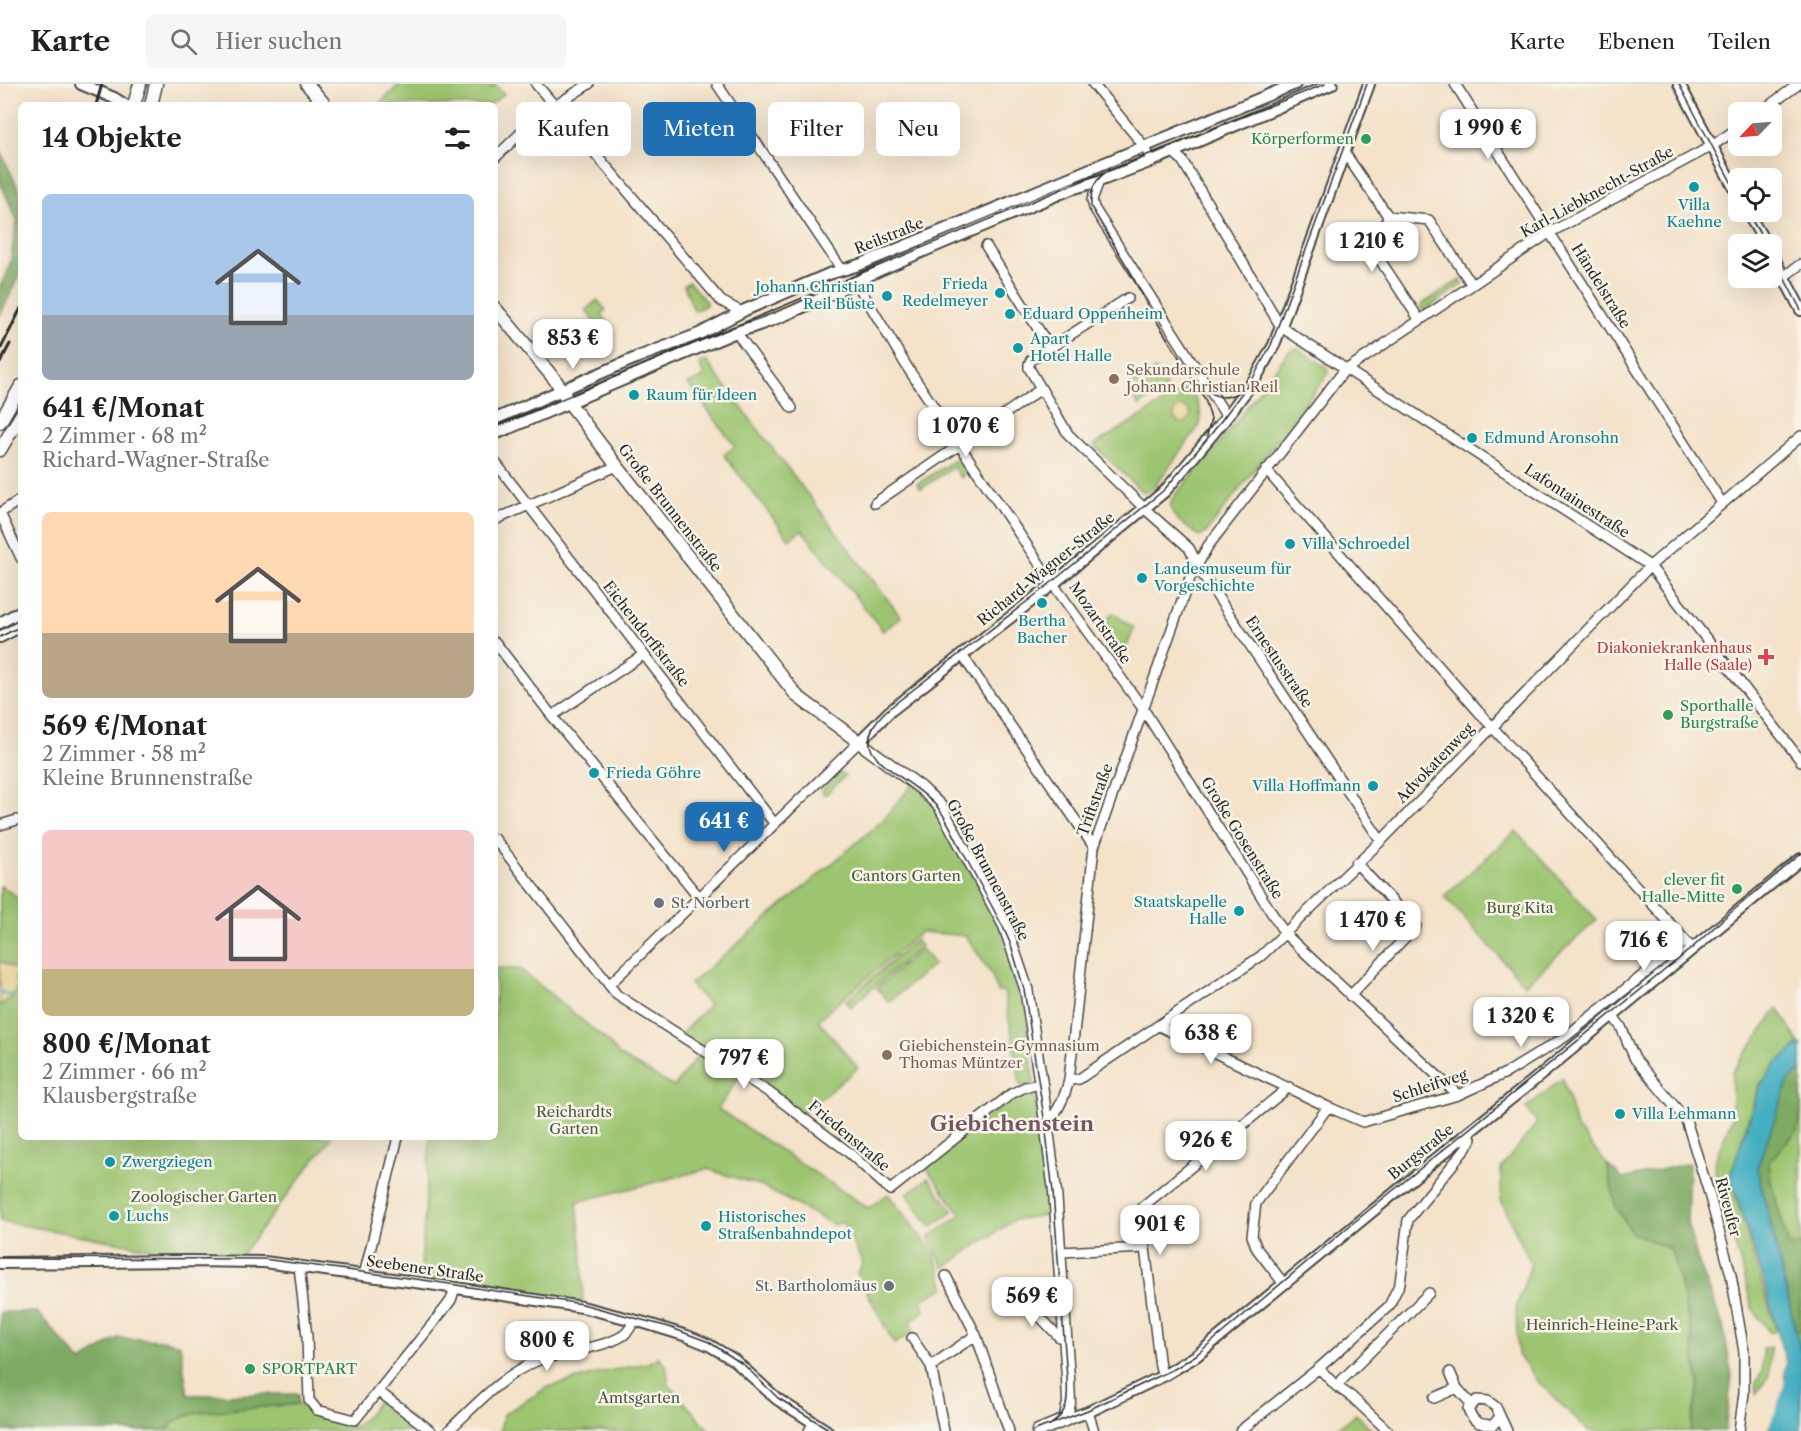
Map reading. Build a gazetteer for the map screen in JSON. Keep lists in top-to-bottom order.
{
  "streets": {
    "main road": ["Große Brunnenstraße", "Burgstraße"],
    "street": [
      "Karl-Liebknecht-Straße",
      "Reilstraße",
      "Händelstraße",
      "Lafontainestraße",
      "Richard-Wagner-Straße",
      "Mozartstraße",
      "Eichendorffstraße",
      "Ernestusstraße",
      "Advokatenweg",
      "Triftstraße",
      "Große Gosenstraße",
      "Schleifweg",
      "Friedenstraße",
      "Riveufer",
      "Seebener Straße"
    ]
  },
  "crossings": [
    ["Karl-Liebknecht-Straße", "Händelstraße"],
    ["Karl-Liebknecht-Straße", "Lafontainestraße"],
    ["Karl-Liebknecht-Straße", "Ernestusstraße"],
    ["Karl-Liebknecht-Straße", "Triftstraße"],
    ["Reilstraße", "Große Brunnenstraße"],
    ["Reilstraße", "Mozartstraße"],
    ["Händelstraße", "Advokatenweg"],
    ["Lafontainestraße", "Richard-Wagner-Straße"],
    ["Lafontainestraße", "Advokatenweg"],
    ["Große Brunnenstraße", "Richard-Wagner-Straße"],
    ["Große Brunnenstraße", "Triftstraße"],
    ["Große Brunnenstraße", "Friedenstraße"],
    ["Große Brunnenstraße", "Burgstraße"],
    ["Richard-Wagner-Straße", "Mozartstraße"],
    ["Richard-Wagner-Straße", "Eichendorffstraße"],
    ["Richard-Wagner-Straße", "Ernestusstraße"],
    ["Richard-Wagner-Straße", "Friedenstraße"],
    ["Mozartstraße", "Triftstraße"],
    ["Mozartstraße", "Große Gosenstraße"],
    ["Ernestusstraße", "Advokatenweg"],
    ["Ernestusstraße", "Triftstraße"],
    ["Advokatenweg", "Triftstraße"],
    ["Advokatenweg", "Große Gosenstraße"],
    ["Advokatenweg", "Schleifweg"],
    ["Triftstraße", "Große Gosenstraße"],
    ["Große Gosenstraße", "Schleifweg"],
    ["Schleifweg", "Burgstraße"],
    ["Burgstraße", "Riveufer"]
  ],
  "districts": ["Giebichenstein"],
  "parks": [
    "Cantors Garten",
    "Burg Kita",
    "Reichardts Garten",
    "Zoologischer Garten",
    "Heinrich-Heine-Park",
    "Amtsgarten"
  ],
  "places": {
    "other": [
      "Körperformen",
      "Villa Kaehne",
      "Frieda Redelmeyer",
      "Johann Christian Reil Büste",
      "Eduard Oppenheim",
      "Apart Hotel Halle",
      "Sekundarschule Johann Christian Reil",
      "Raum für Ideen",
      "Edmund Aronsohn",
      "Villa Schroedel",
      "Landesmuseum für Vorgeschichte",
      "Bertha Bacher",
      "Sporthalle Burgstraße",
      "Frieda Göhre",
      "Villa Hoffmann",
      "clever fit Halle-Mitte",
      "St. Norbert",
      "Staatskapelle Halle",
      "Giebichenstein-Gymnasium Thomas Müntzer",
      "Villa Lehmann",
      "Zwergziegen",
      "Luchs",
      "Historisches Straßenbahndepot",
      "St. Bartholomäus",
      "SPORTPART"
    ],
    "health": ["Diakoniekrankenhaus Halle (Saale)"]
  },
  "north": "bottom left",
  "page": {
    "header": "Karte",
    "search": "Hier suchen",
    "nav": ["Karte", "Ebenen", "Teilen"],
    "chip": [
      "Kaufen",
      "Mieten",
      "Filter",
      "Neu"
    ],
    "heading": "14 Objekte",
    "price": [
      "1 990 €",
      "1 210 €",
      "853 €",
      "1 070 €",
      "641 €",
      "1 470 €",
      "716 €",
      "1 320 €",
      "638 €",
      "797 €",
      "926 €",
      "901 €",
      "569 €",
      "800 €"
    ],
    "list": [
      {
        "name": "641 €/Monat",
        "note": "2 Zimmer · 68 m² · Richard-Wagner-Straße"
      },
      {
        "name": "569 €/Monat",
        "note": "2 Zimmer · 58 m² · Kleine Brunnenstraße"
      },
      {
        "name": "800 €/Monat",
        "note": "2 Zimmer · 66 m² · Klausbergstraße"
      }
    ]
  }
}
